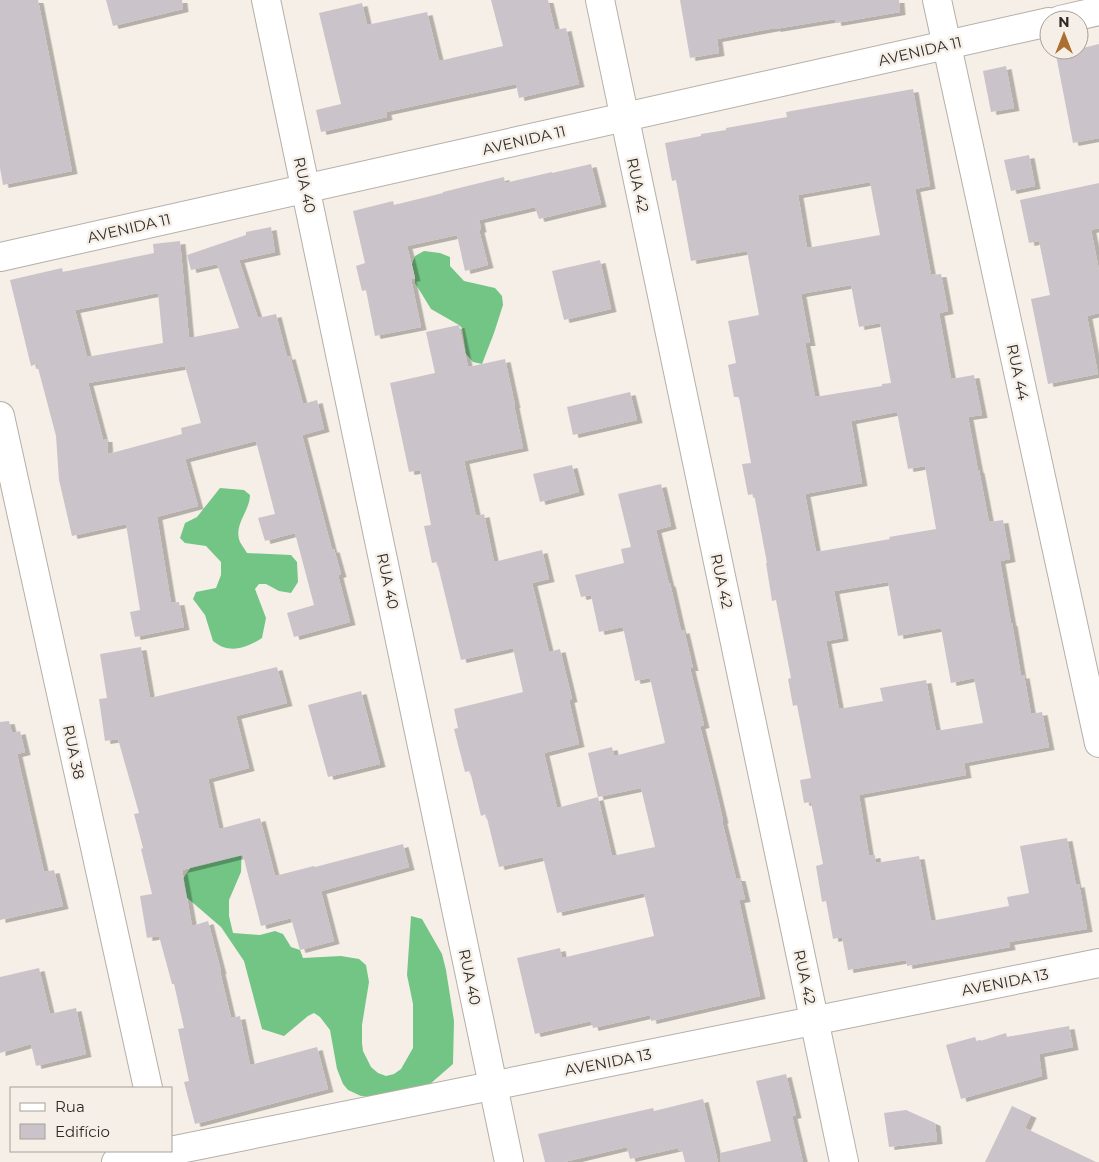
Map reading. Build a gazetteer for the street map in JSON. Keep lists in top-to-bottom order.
{
  "streets": {
    "street": [
      "AVENIDA 11",
      "RUA 40",
      "RUA 42",
      "RUA 44",
      "RUA 38",
      "AVENIDA 13"
    ]
  },
  "crossings": [
    ["AVENIDA 11", "RUA 40"],
    ["AVENIDA 11", "RUA 42"],
    ["AVENIDA 11", "RUA 44"],
    ["RUA 40", "AVENIDA 13"],
    ["RUA 42", "AVENIDA 13"]
  ],
  "legend": ["Rua", "Edifício"],
  "north": "top"
}
